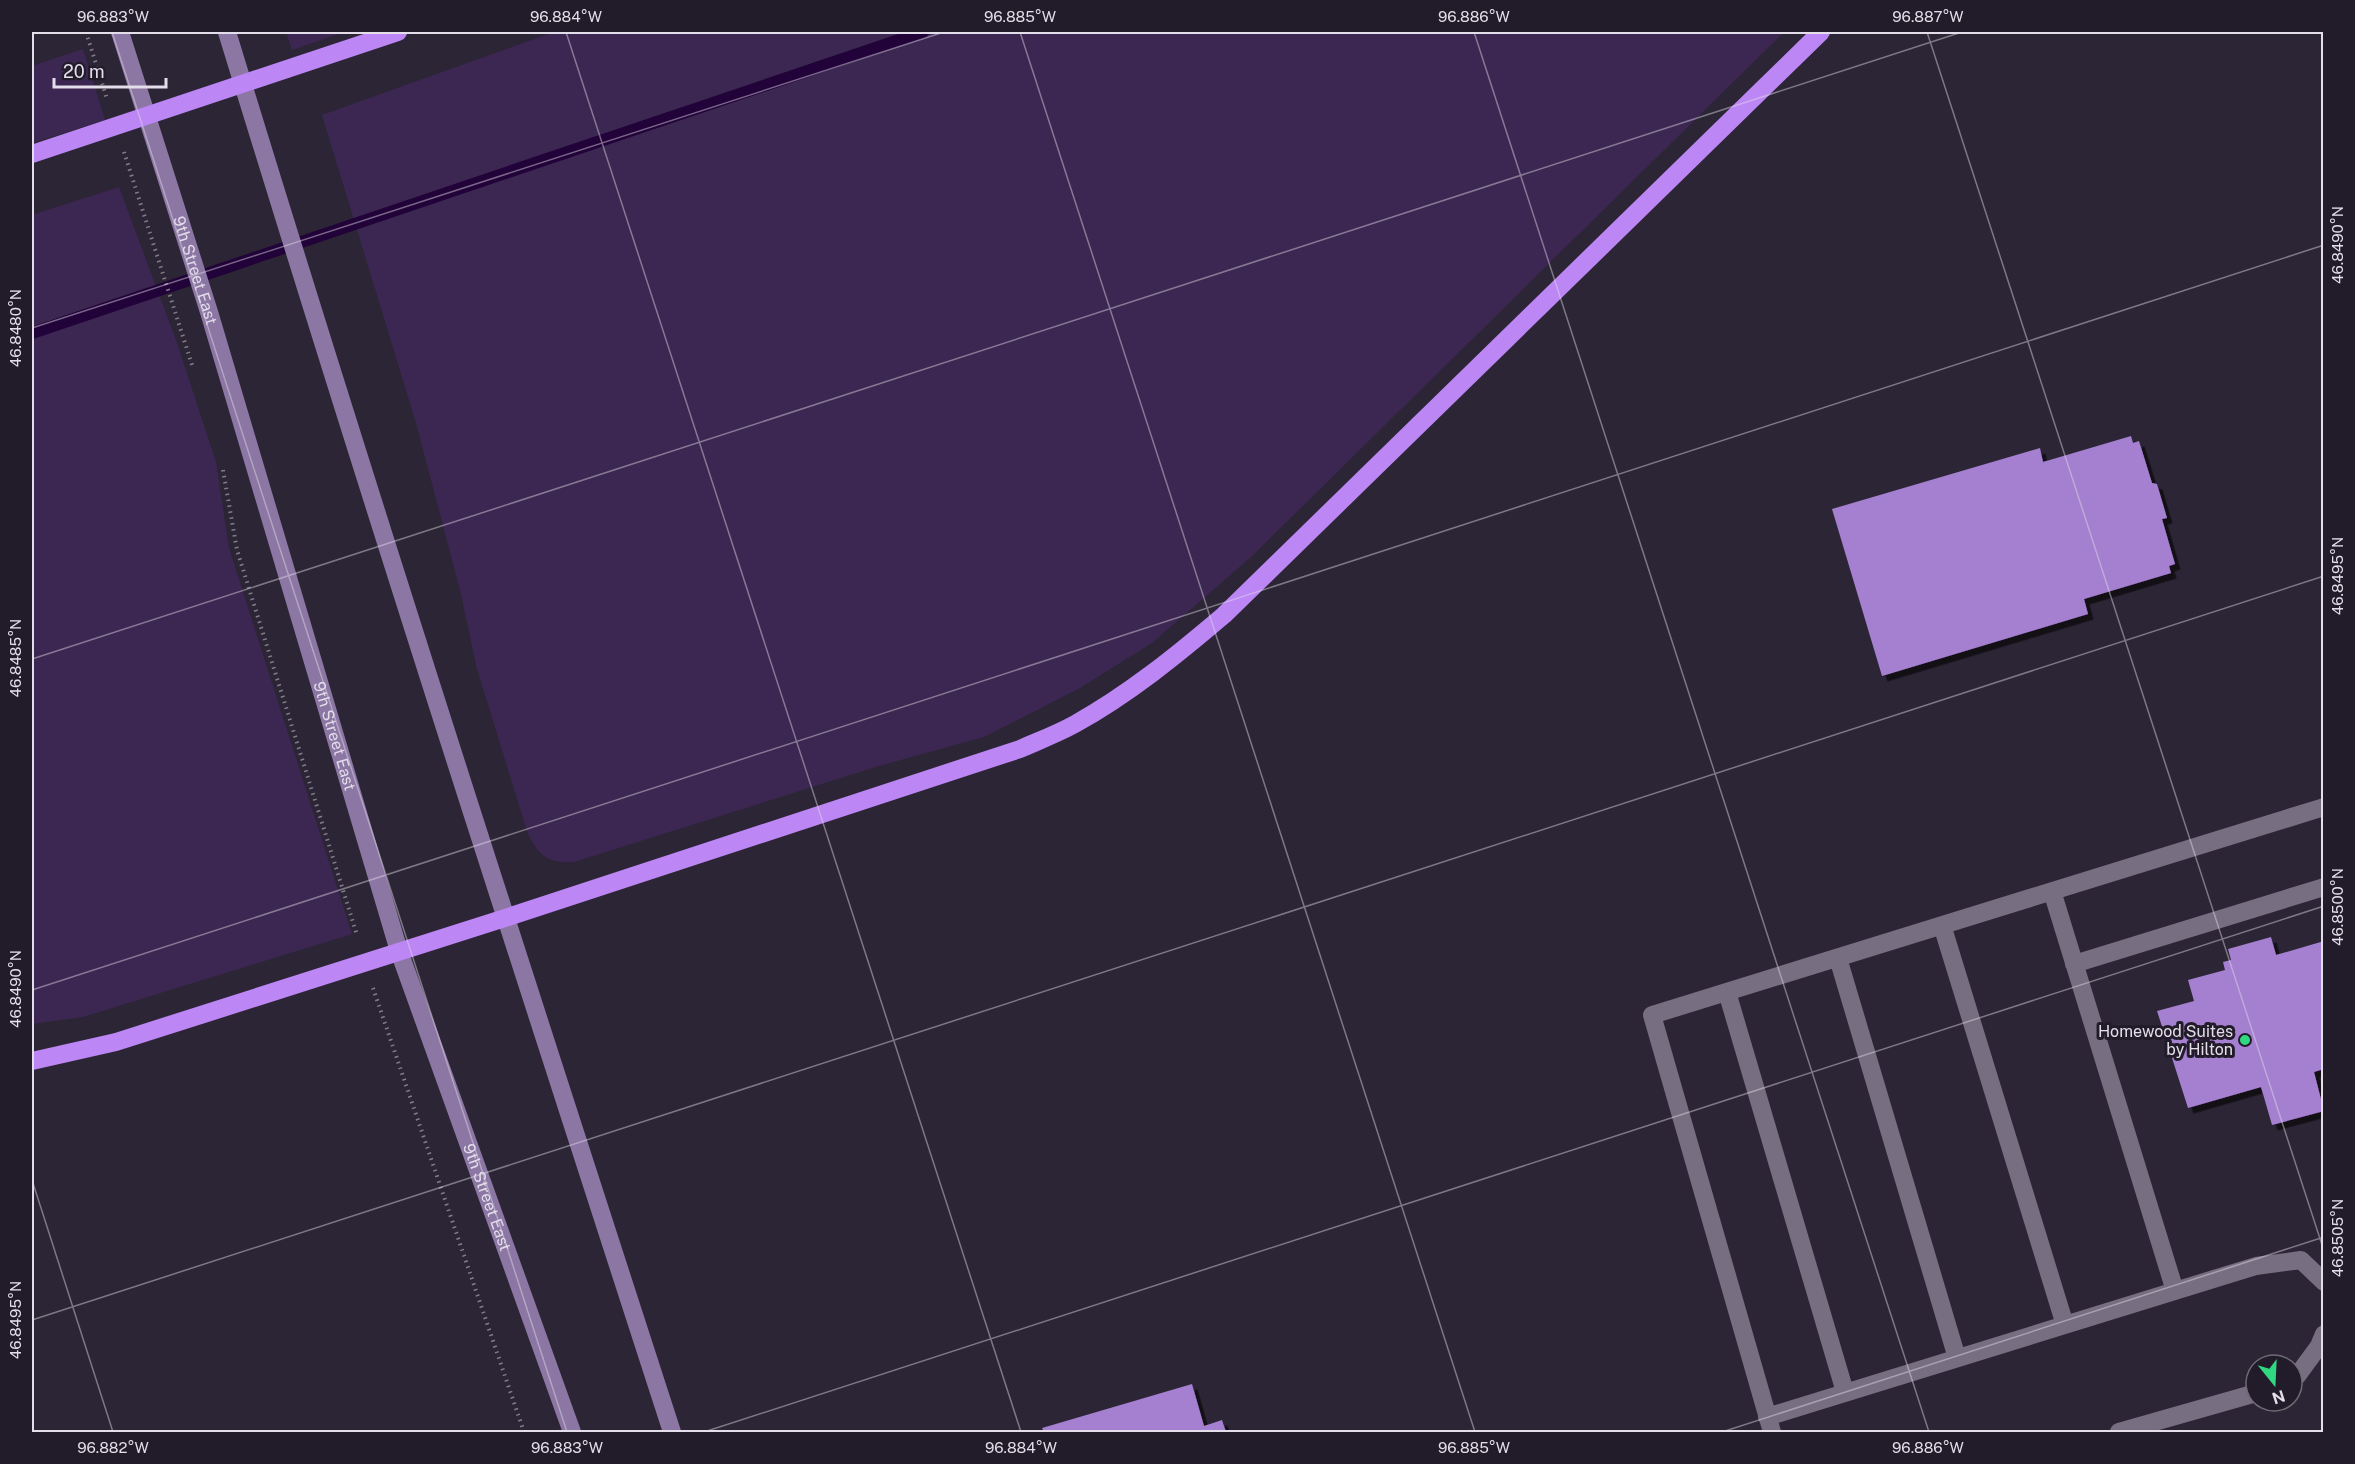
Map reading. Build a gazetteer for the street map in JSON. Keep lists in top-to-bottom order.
{
  "streets": {
    "main road": ["9th Street East"]
  },
  "places": ["Homewood Suites by Hilton"],
  "scale_bar": "20 m",
  "north": "bottom",
  "coordinates": [
    "96.883°W",
    "96.884°W",
    "96.885°W",
    "96.886°W",
    "96.887°W",
    "46.8490°N",
    "46.8480°N",
    "46.8495°N",
    "46.8485°N",
    "46.8500°N",
    "46.8505°N",
    "96.882°W"
  ]
}
